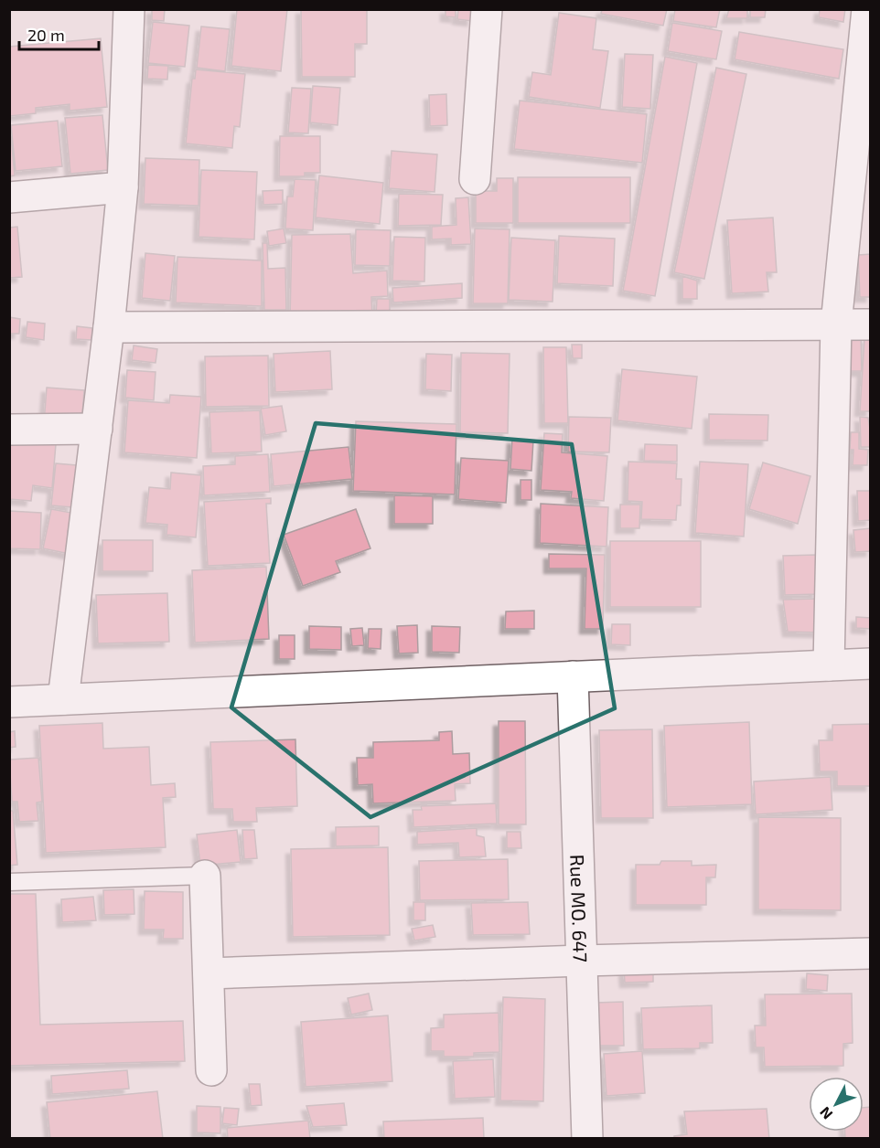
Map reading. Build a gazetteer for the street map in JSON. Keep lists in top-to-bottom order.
{
  "streets": {
    "street": ["Rue MO. 647"]
  },
  "scale_bar": "20 m",
  "north": "bottom left"
}
